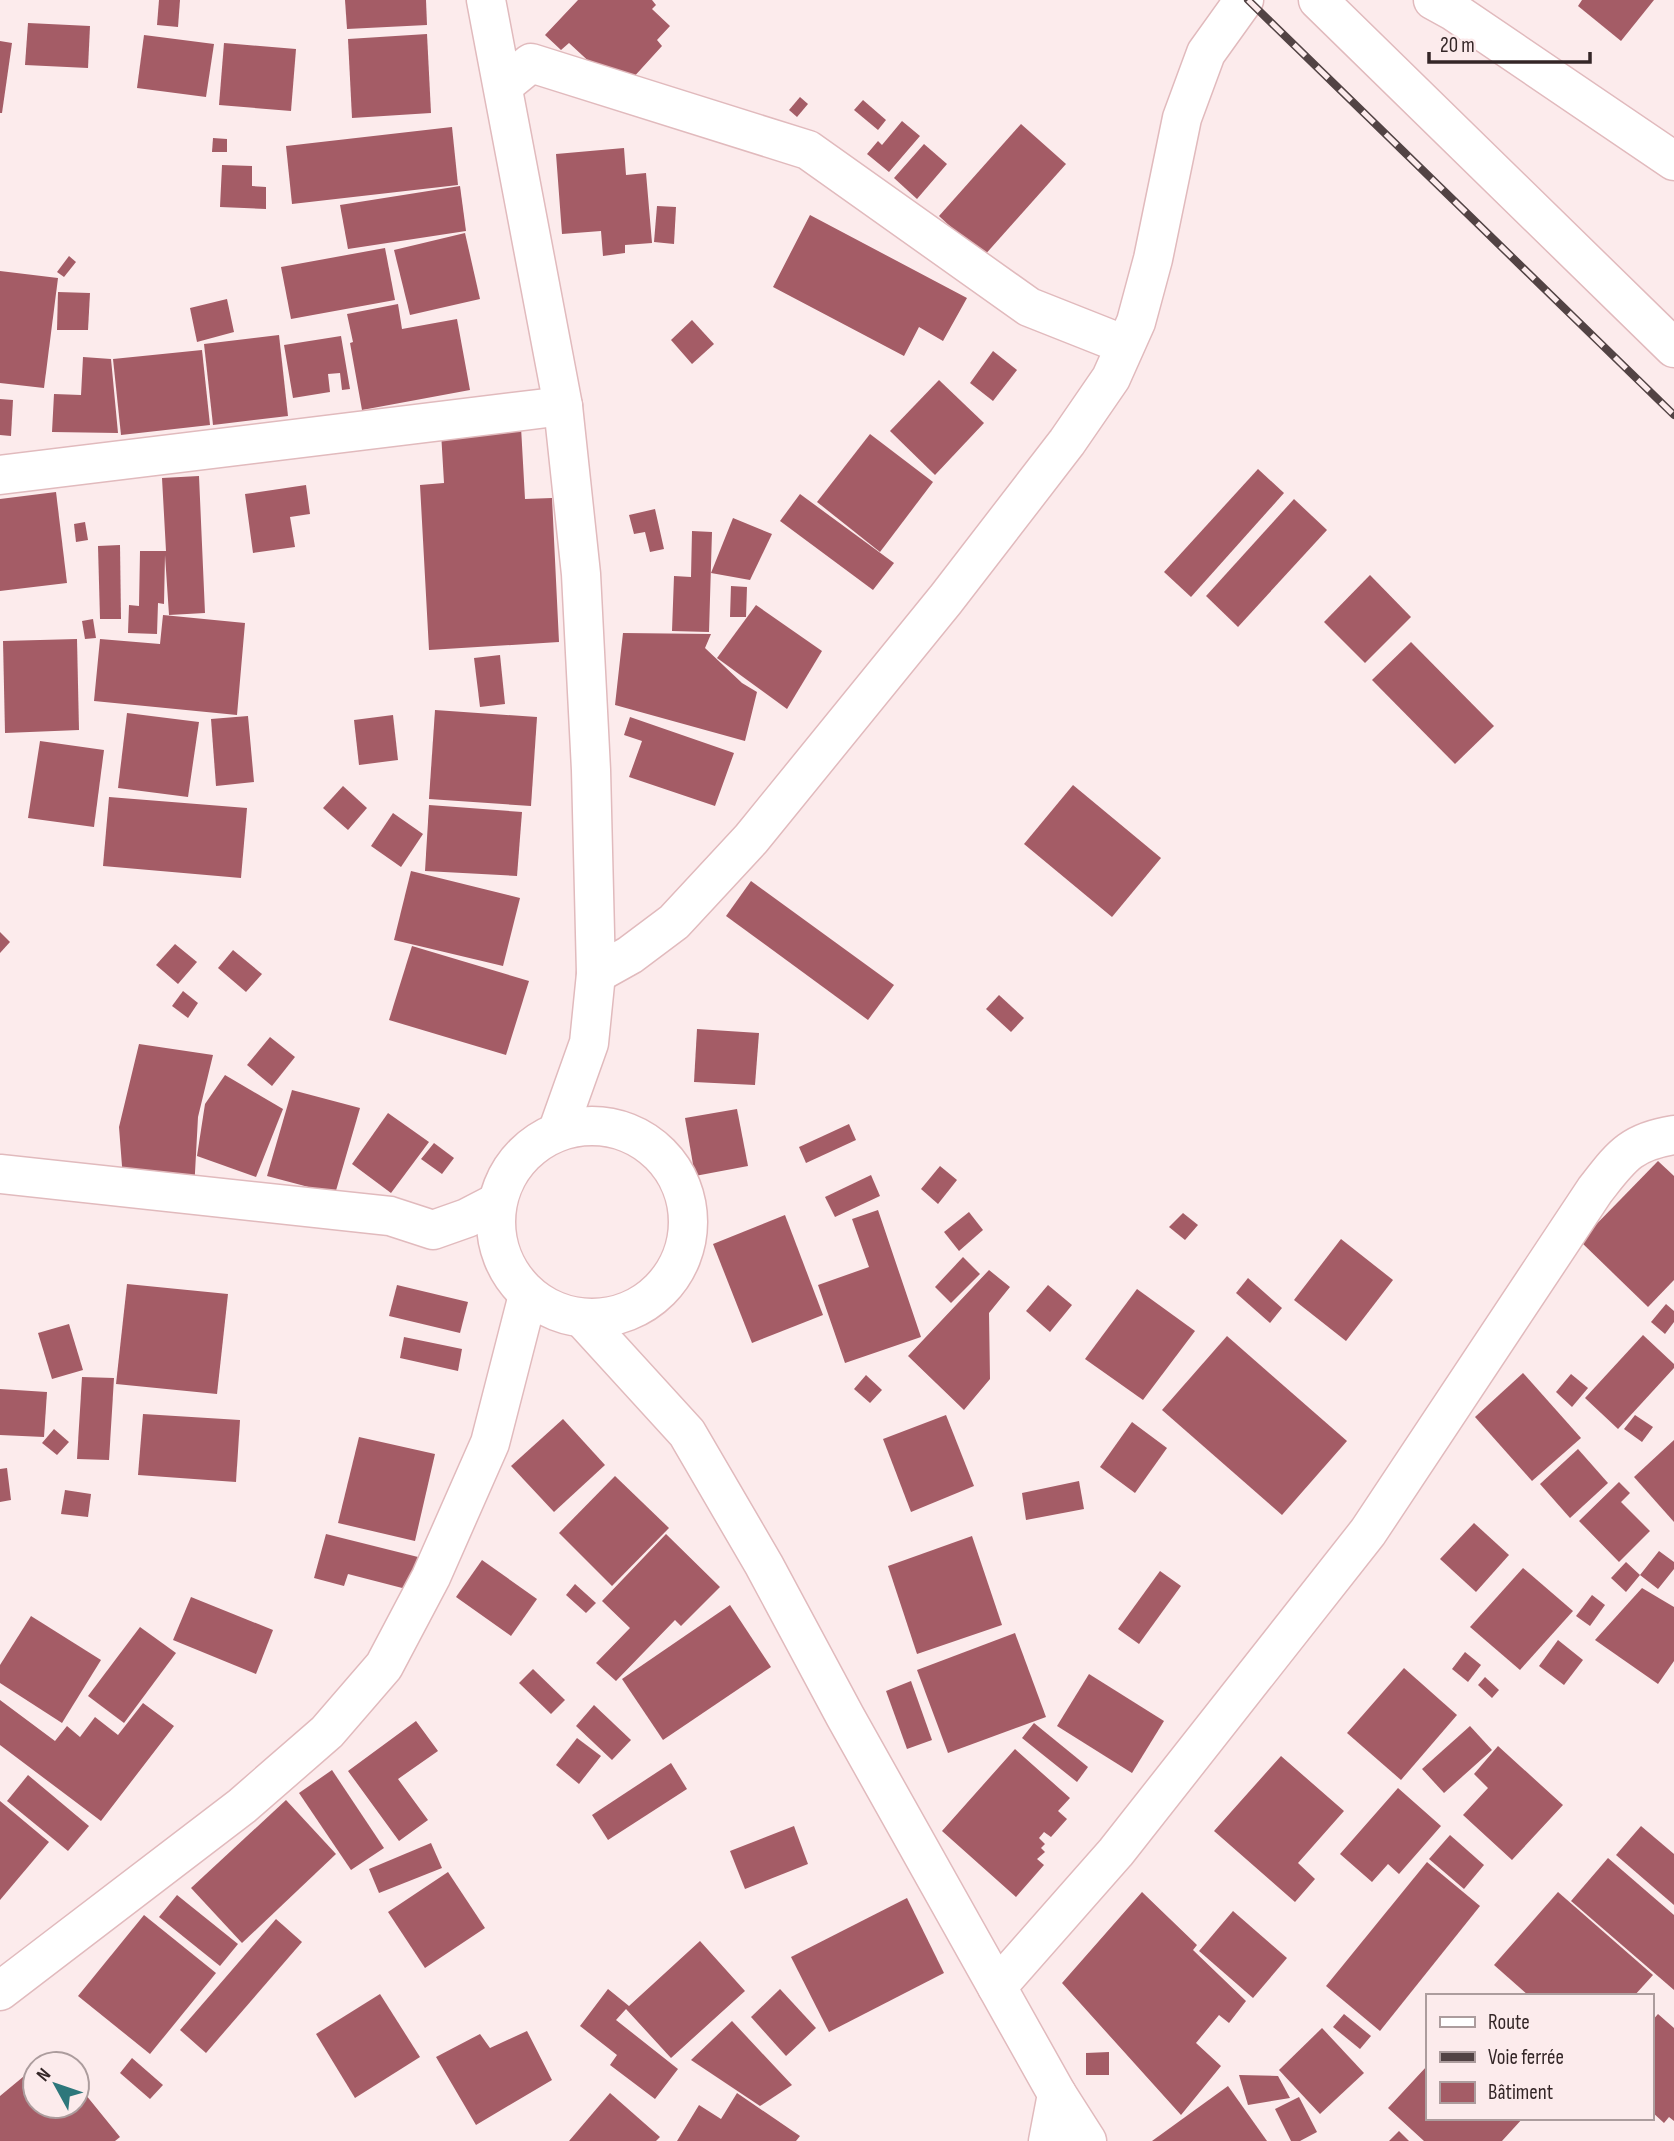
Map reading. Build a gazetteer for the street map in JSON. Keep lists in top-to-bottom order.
{
  "legend": ["Route", "Voie ferrée", "Bâtiment"],
  "scale_bar": "20 m",
  "north": "top left"
}
